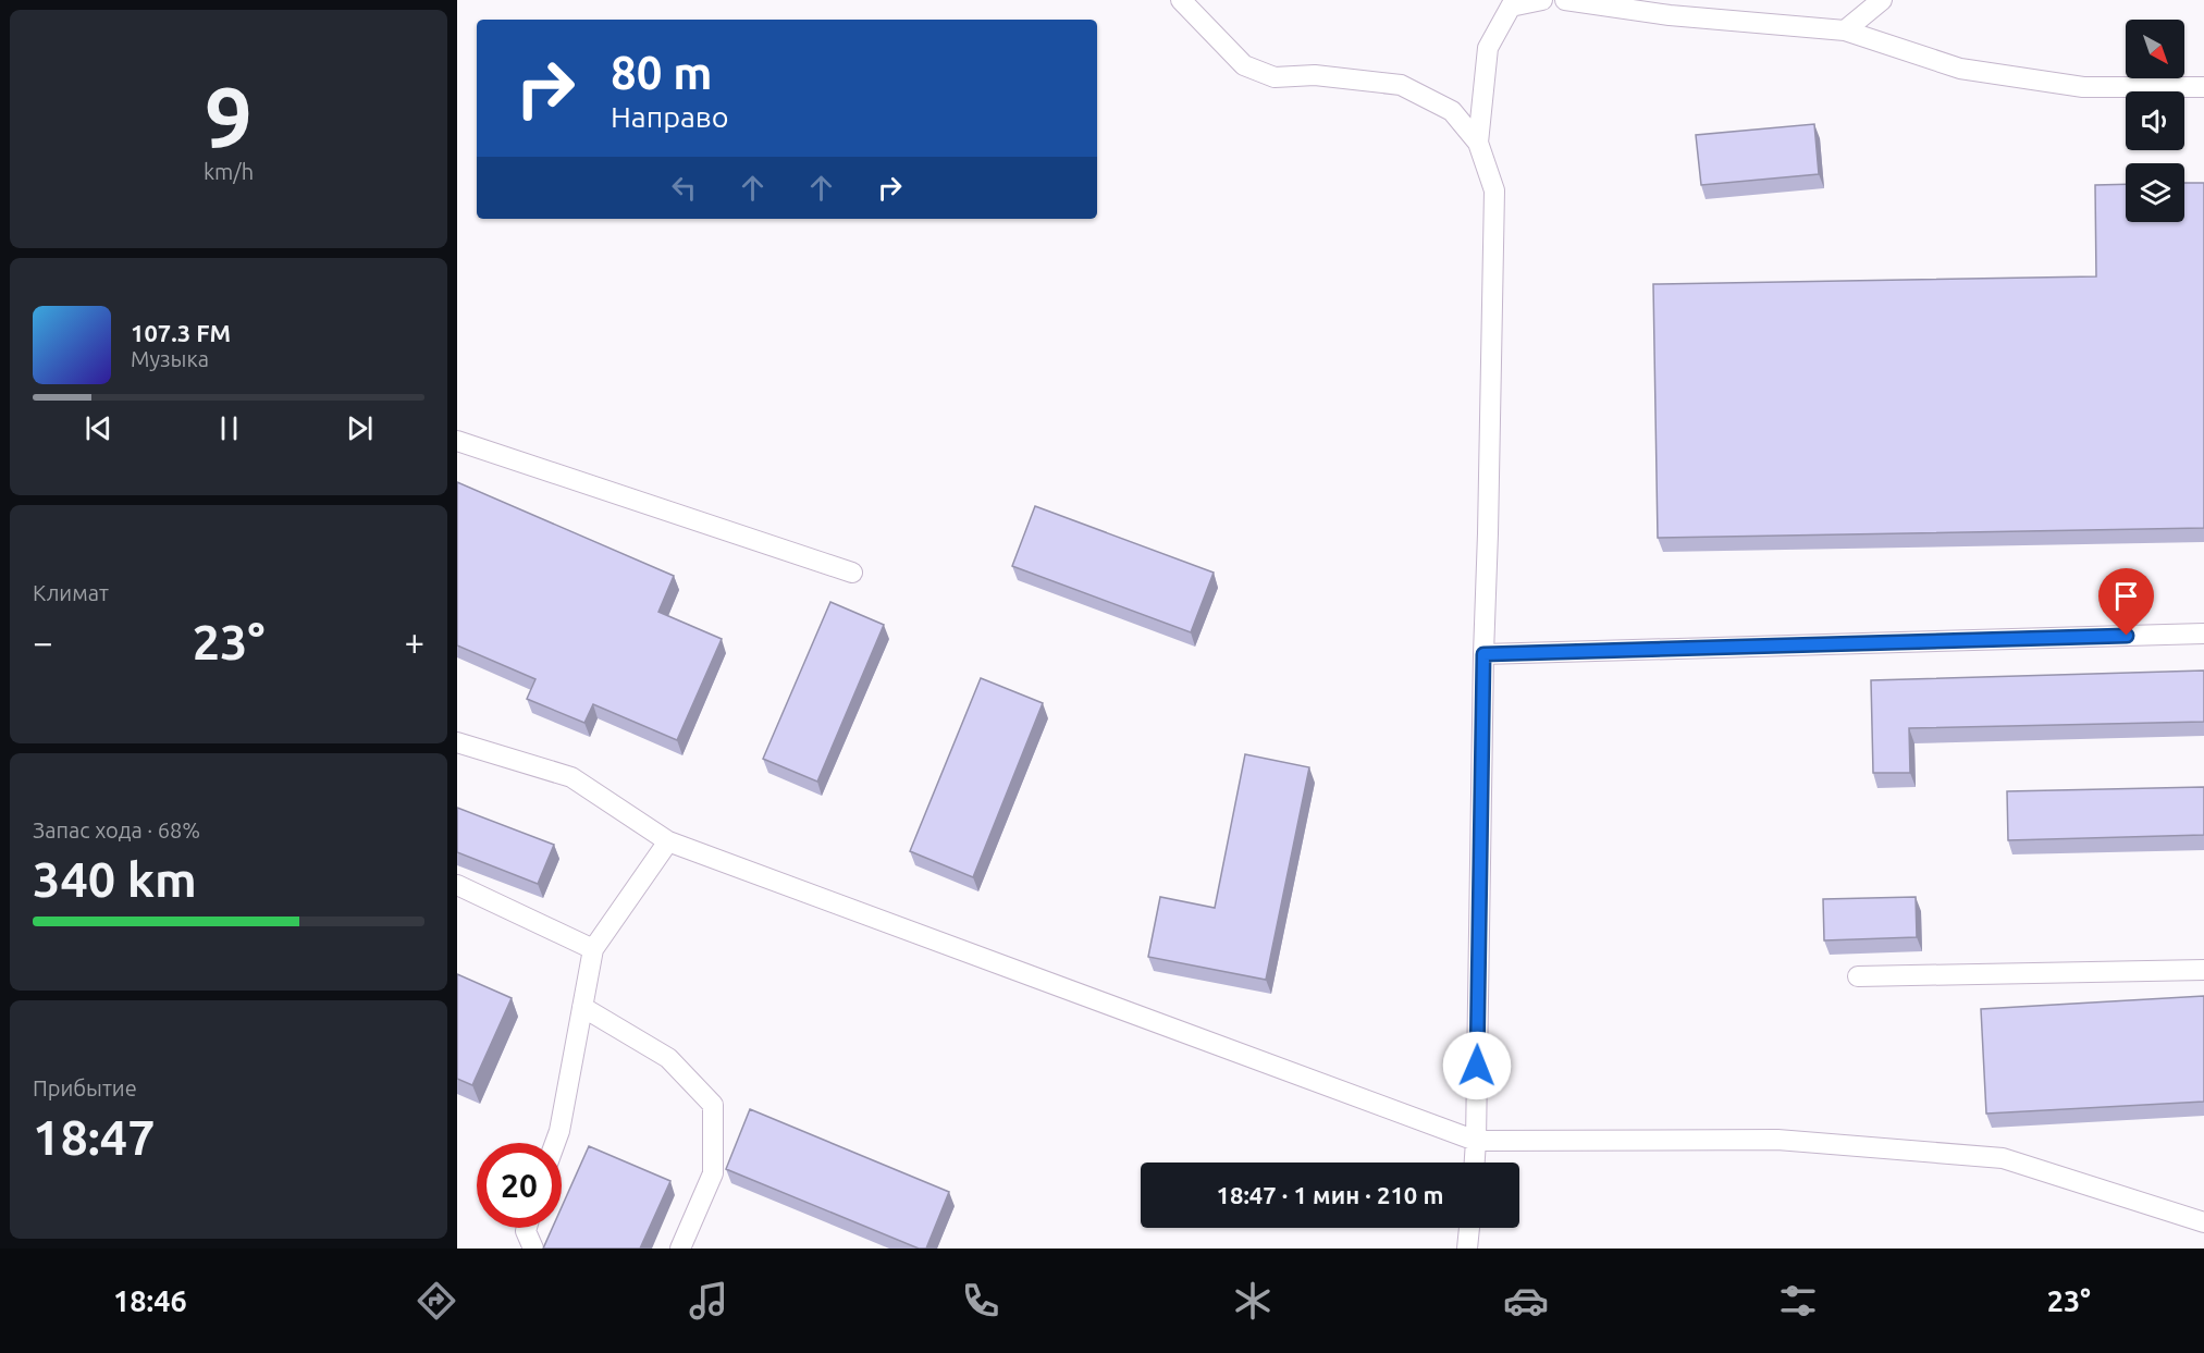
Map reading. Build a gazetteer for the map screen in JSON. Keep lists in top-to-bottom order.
{
  "north": "bottom right",
  "page": {
    "tile": [
      ["9", "km/h"],
      "Климат",
      ["Запас хода · 68%", "340 km"],
      ["Прибытие", "18:47"]
    ],
    "turn": ["80 m", "Направо"],
    "song": ["107.3 FM", "Музыка"],
    "heat": ["−", "23°", "+"],
    "limit": "20",
    "trip": "18:47 · 1 мин · 210 m",
    "tabs": ["18:46", "23°"]
  }
}
